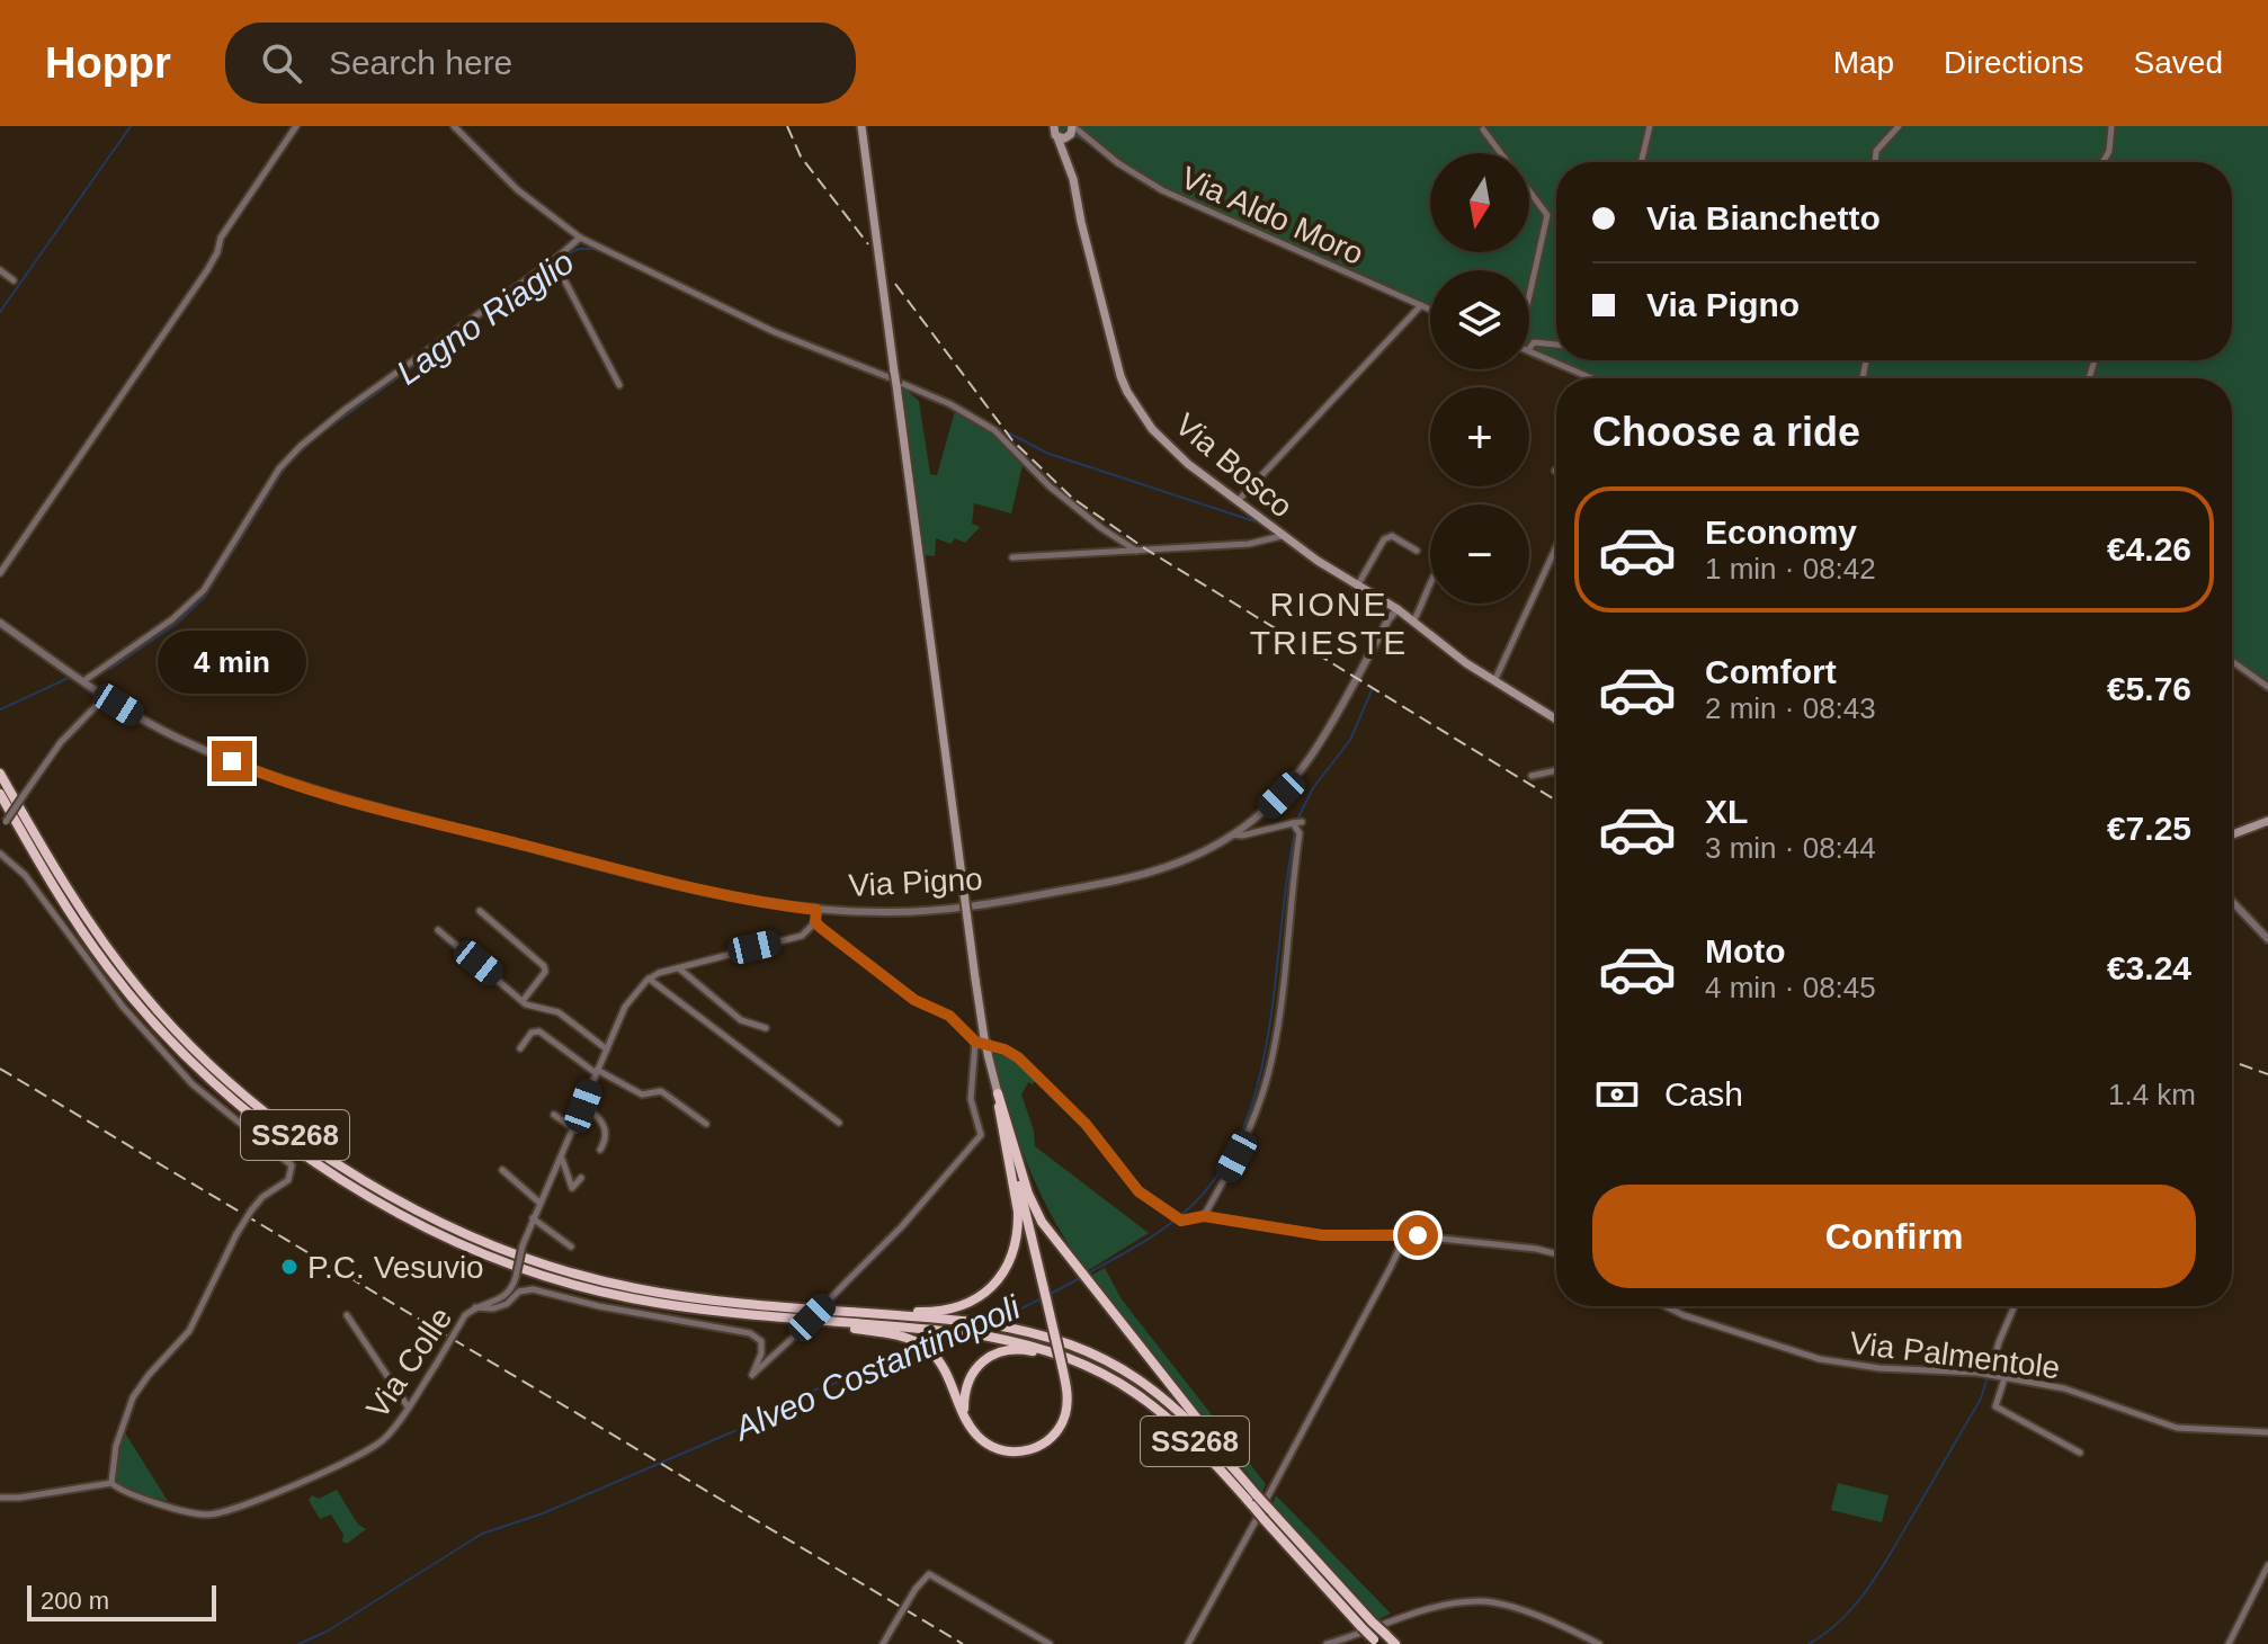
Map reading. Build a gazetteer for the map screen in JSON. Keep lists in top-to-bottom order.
{
  "streets": {
    "highway": ["SS268"],
    "main road": ["Via Bosco"],
    "street": [
      "Via Aldo Moro",
      "Via Pigno",
      "Via Palmentole",
      "Via Colle"
    ]
  },
  "crossings": [
    ["Via Aldo Moro", "Via Bosco"],
    ["Via Bosco", "Via Pigno"]
  ],
  "districts": ["RIONE TRIESTE"],
  "water": ["Lagno Riaglio", "Alveo Costantinopoli"],
  "places": ["P.C. Vesuvio"],
  "scale_bar": "200 m",
  "north": "bottom",
  "page": {
    "header": "Hoppr",
    "search": "Search here",
    "nav": ["Map", "Directions", "Saved"],
    "map_buttons": ["+", "−"],
    "banner": ["Via Bianchetto", "Via Pigno"],
    "heading": "Choose a ride",
    "list": [
      {
        "name": "Economy",
        "note": "1 min · 08:42",
        "value": "€4.26"
      },
      {
        "name": "Comfort",
        "note": "2 min · 08:43",
        "value": "€5.76"
      },
      {
        "name": "XL",
        "note": "3 min · 08:44",
        "value": "€7.25"
      },
      {
        "name": "Moto",
        "note": "4 min · 08:45",
        "value": "€3.24"
      }
    ],
    "bubble": "4 min",
    "pay": ["Cash", "1.4 km"],
    "buttons": "Confirm",
    "scale": "200 m"
  }
}
